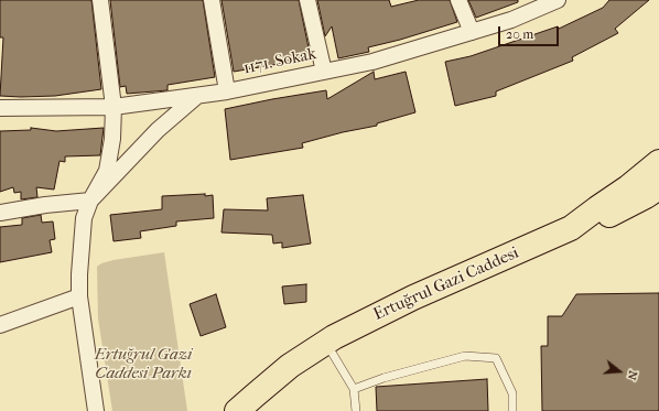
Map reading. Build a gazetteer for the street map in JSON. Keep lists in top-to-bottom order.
{
  "streets": {
    "main road": ["Ertuğrul Gazi Caddesi"],
    "street": ["1171. Sokak"]
  },
  "parks": ["Ertuğrul Gazi Caddesi Parkı"],
  "scale_bar": "20 m",
  "north": "right"
}
